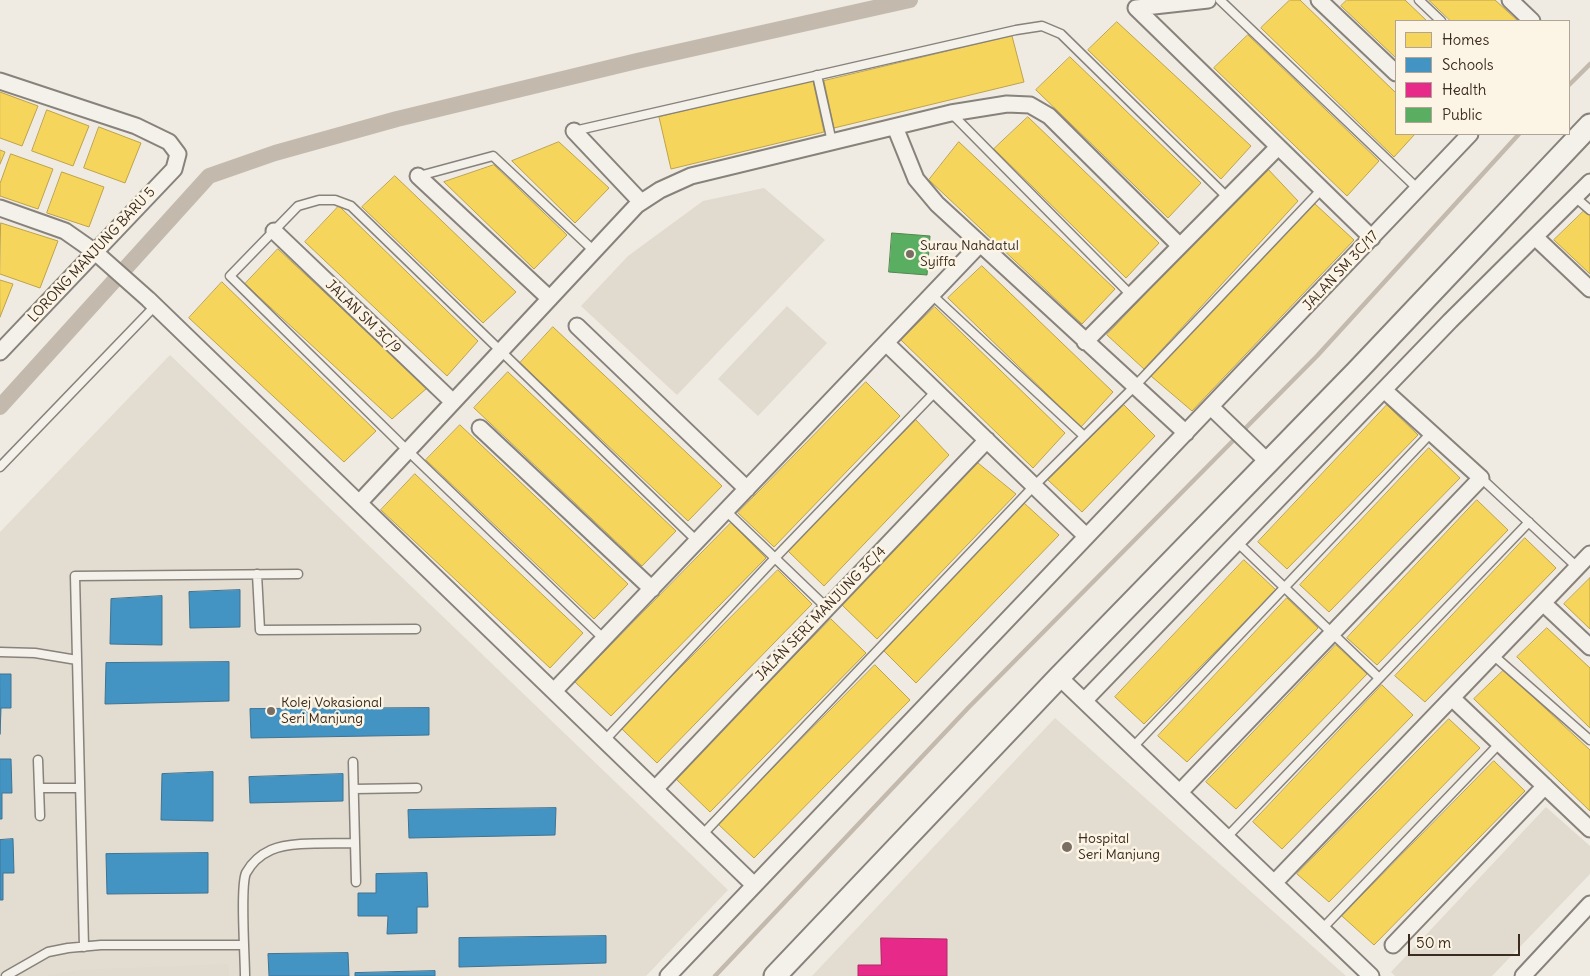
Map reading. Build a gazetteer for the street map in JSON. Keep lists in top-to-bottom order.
{
  "streets": {
    "street": [
      "LORONG MANJUNG BARU 5",
      "JALAN SM 3C/17",
      "JALAN SM 3C/9",
      "JALAN SERI MANJUNG 3C/4"
    ]
  },
  "places": ["Surau Nahdatul Syiffa", "Kolej Vokasional Seri Manjung", "Hospital Seri Manjung"],
  "legend": [
    "Homes",
    "Schools",
    "Health",
    "Public"
  ],
  "scale_bar": "50 m"
}
